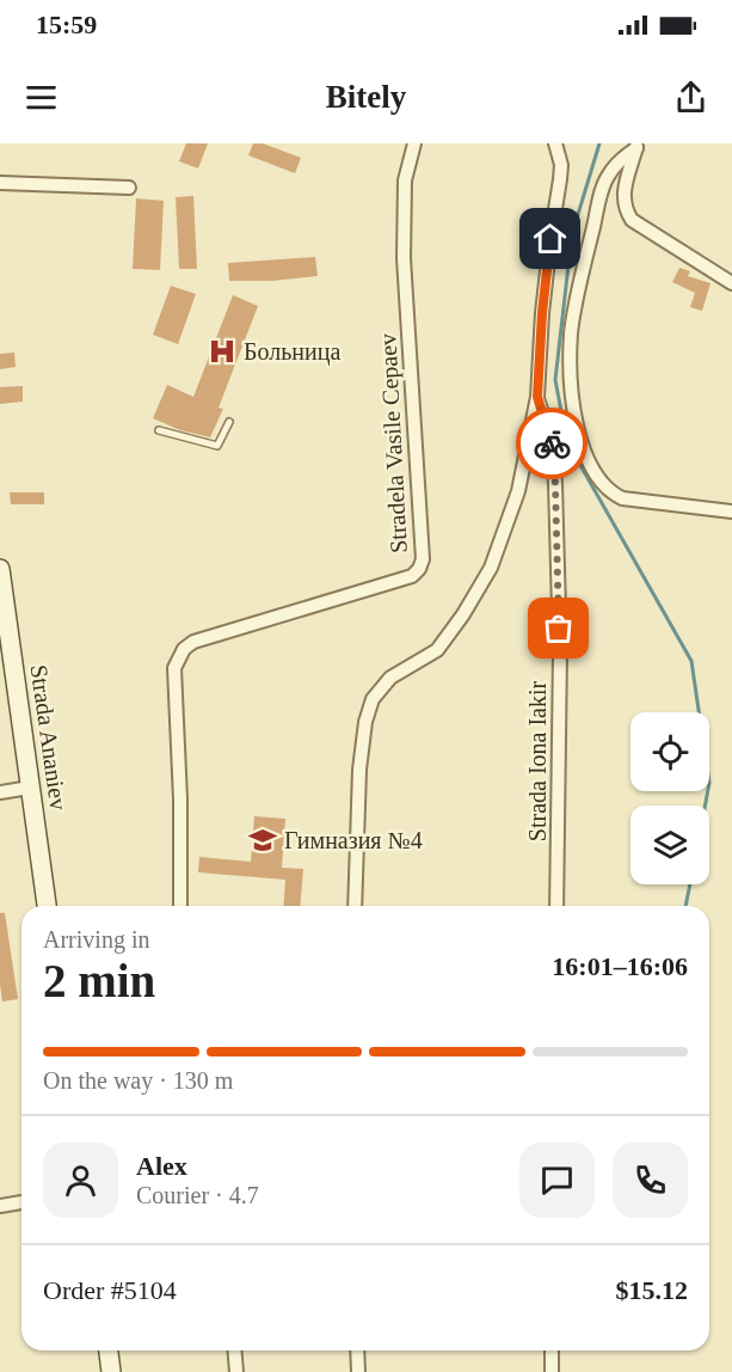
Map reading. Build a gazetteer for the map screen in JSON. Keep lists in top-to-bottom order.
{
  "streets": {
    "street": ["Stradela Vasile Cepaev", "Strada Ananiev", "Strada Iona Iakir"]
  },
  "places": {
    "hospital": ["Больница"],
    "school or university": ["Гимназия №4"]
  },
  "page": {
    "status": "15:59",
    "header": "Bitely",
    "heading": ["2 min", "Arriving in", "16:01–16:06"],
    "panel": [
      "Alex",
      "Courier · 4.7",
      "Order #5104",
      "$15.12"
    ],
    "bar": "On the way · 130 m"
  }
}
